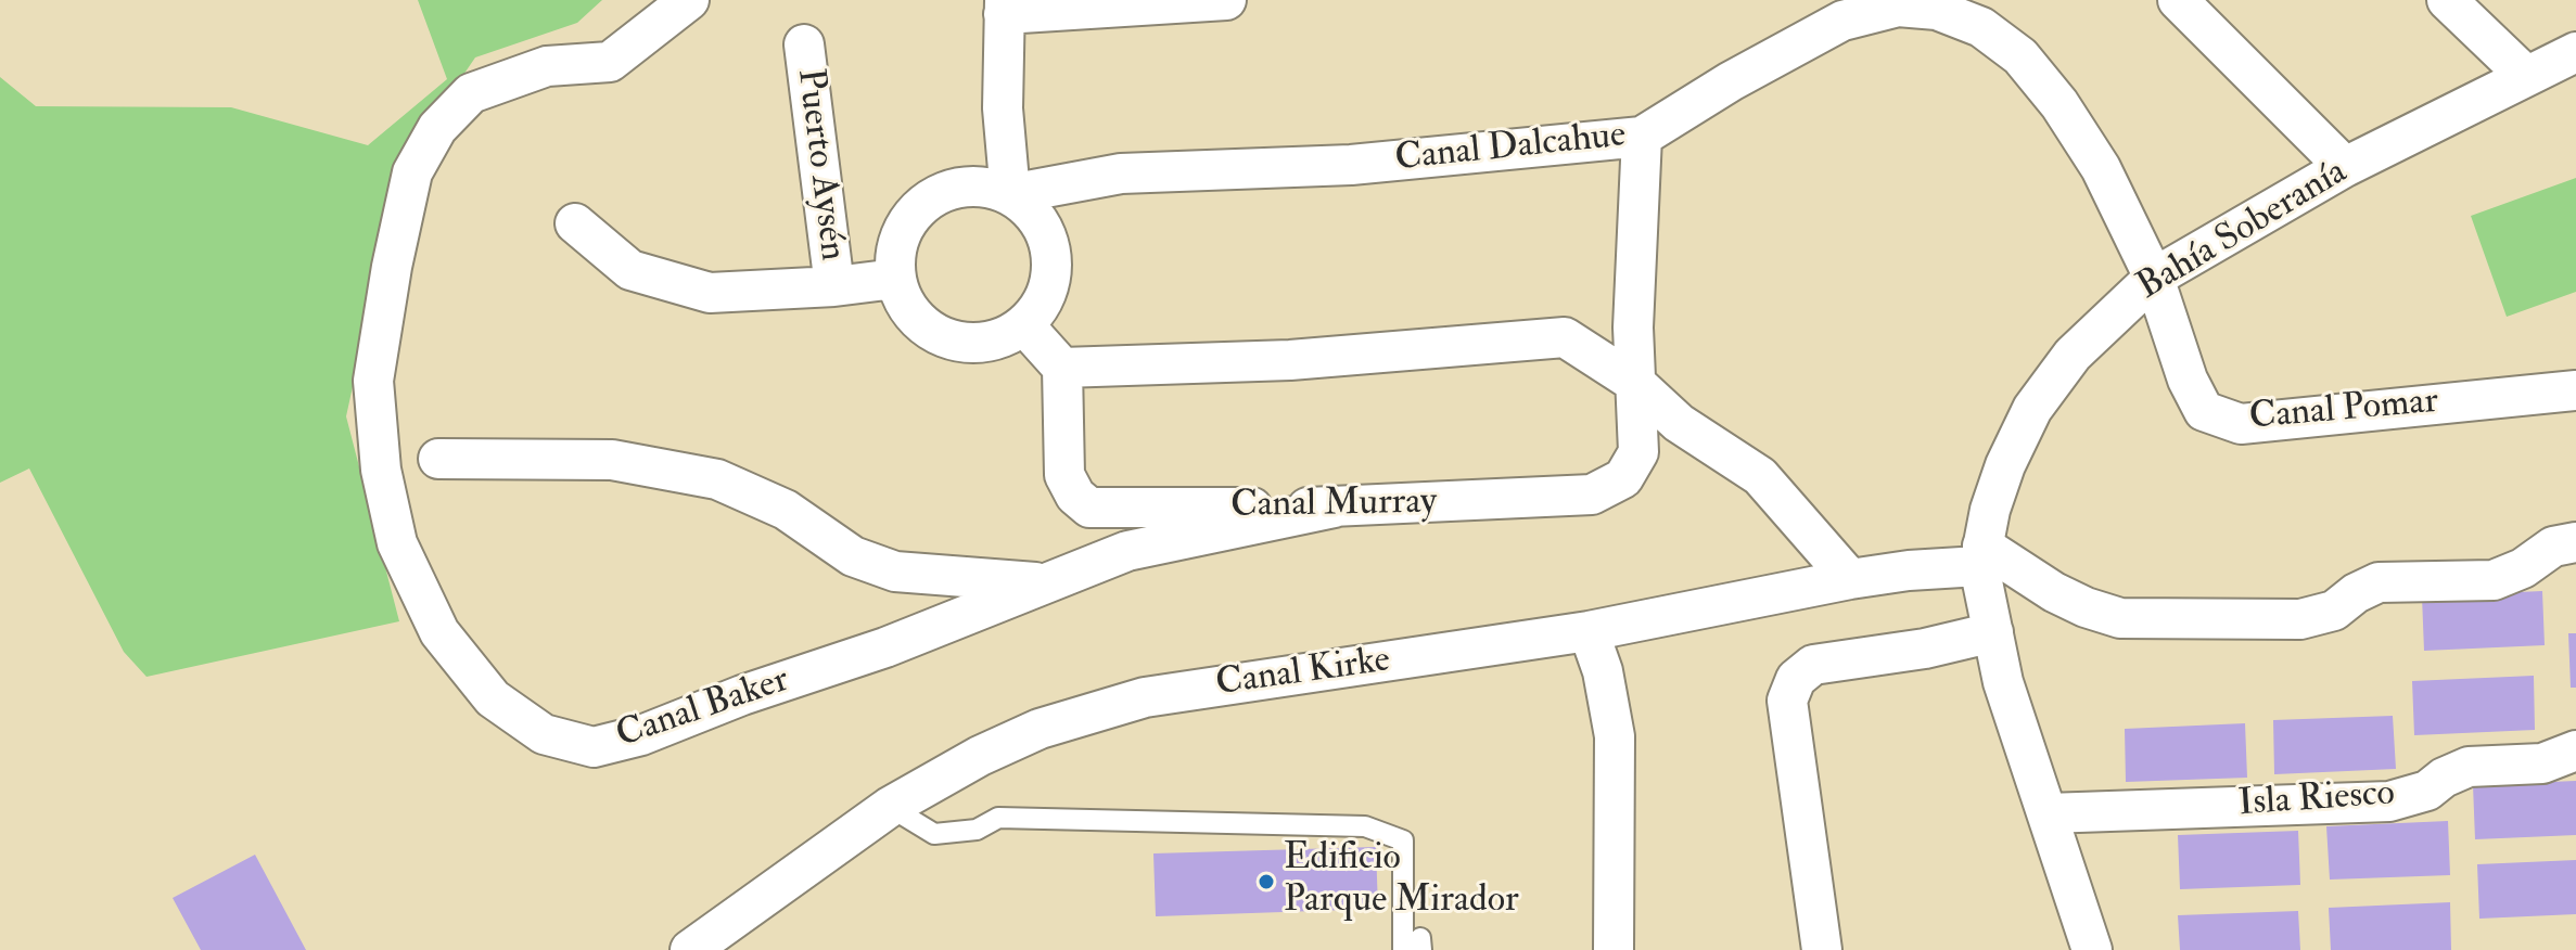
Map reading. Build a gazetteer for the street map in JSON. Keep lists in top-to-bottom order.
{
  "streets": {
    "street": [
      "Canal Dalcahue",
      "Puerto Aysén",
      "Bahía Soberanía",
      "Canal Pomar",
      "Canal Murray",
      "Canal Kirke",
      "Canal Baker",
      "Isla Riesco"
    ]
  },
  "crossings": [
    ["Canal Dalcahue", "Bahía Soberanía"],
    ["Canal Dalcahue", "Canal Pomar"],
    ["Canal Dalcahue", "Canal Murray"],
    ["Bahía Soberanía", "Canal Pomar"],
    ["Bahía Soberanía", "Canal Kirke"],
    ["Bahía Soberanía", "Isla Riesco"],
    ["Canal Murray", "Canal Baker"]
  ],
  "places": ["Edificio Parque Mirador"]
}
